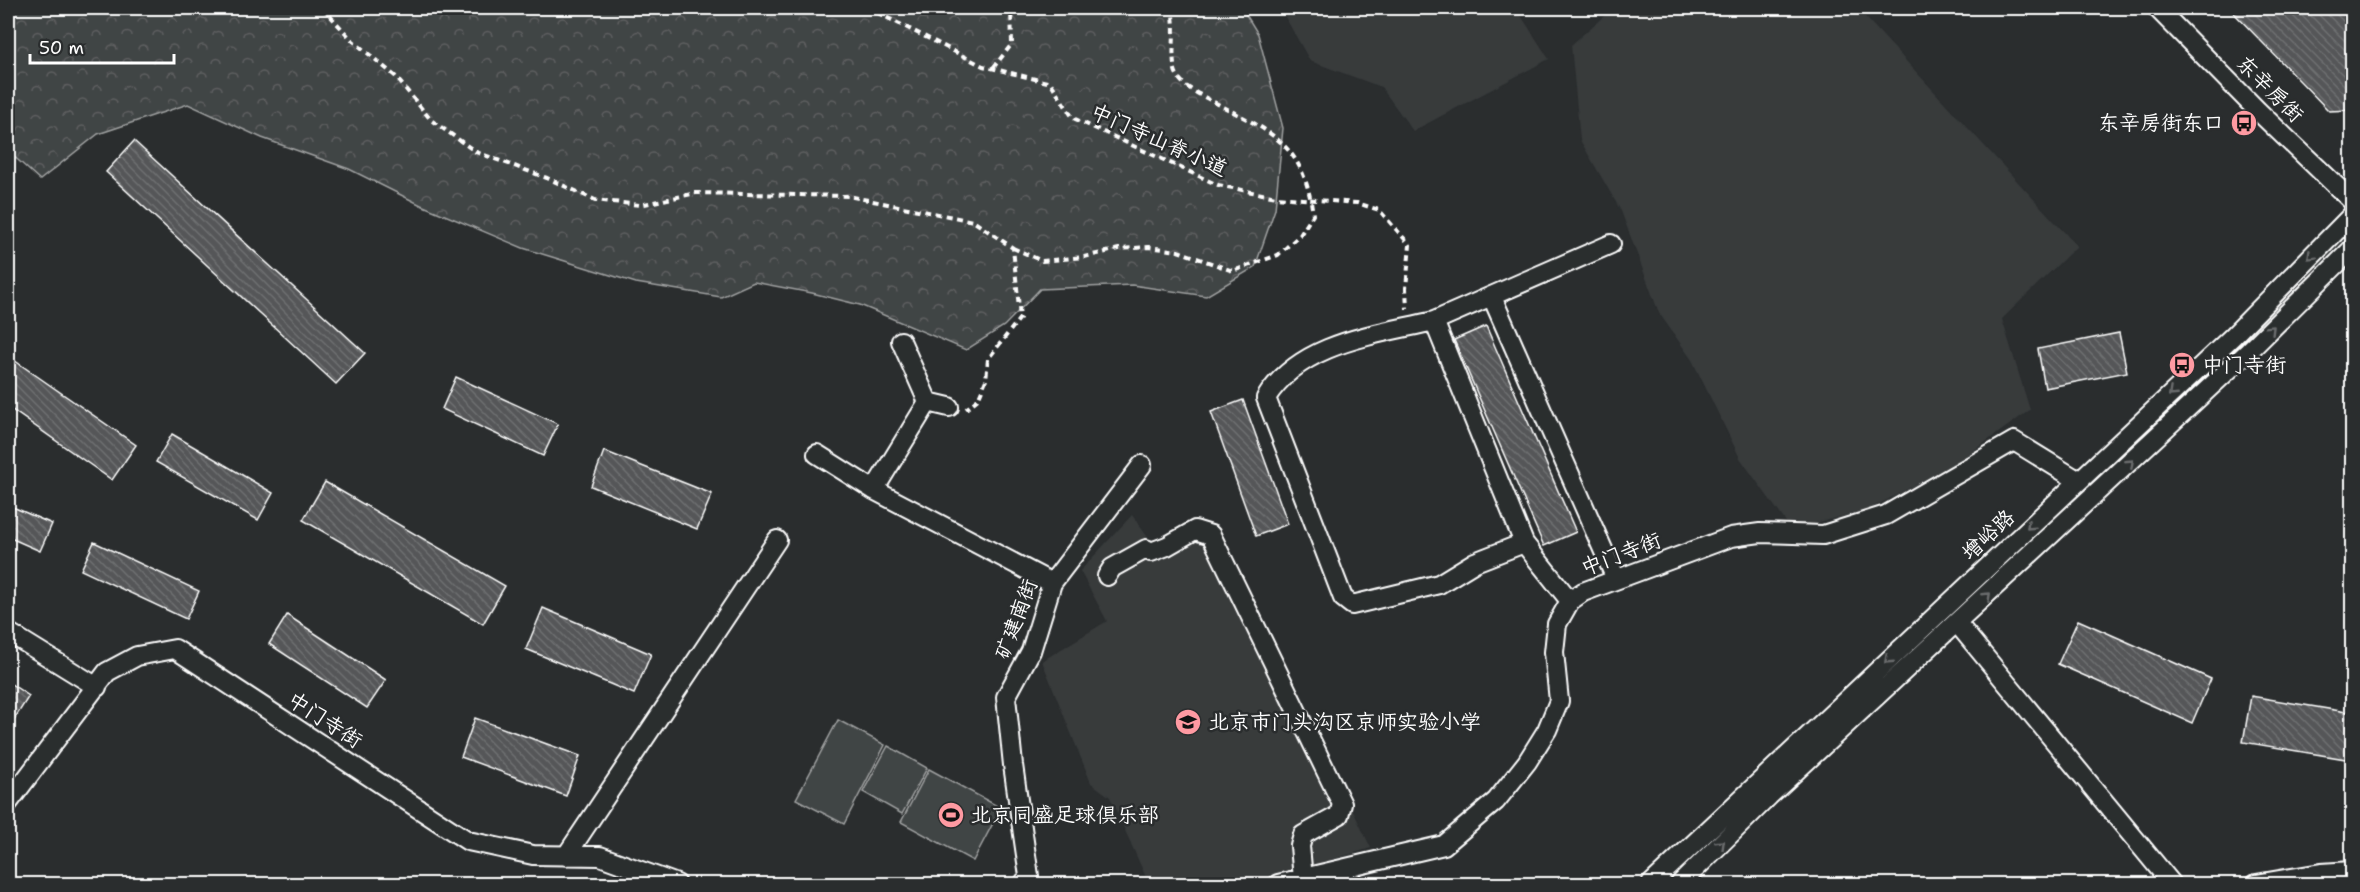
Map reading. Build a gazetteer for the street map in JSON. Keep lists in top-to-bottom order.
{
  "streets": {
    "street": [
      "东辛房街",
      "增峪路",
      "中门寺街",
      "矿建南街"
    ],
    "path": ["中门寺山脊小道"]
  },
  "crossings": [
    ["增峪路", "中门寺街"]
  ],
  "places": {
    "bus stop": ["东辛房街东口", "中门寺街"],
    "school or university": ["北京市门头沟区京师实验小学"],
    "sports": ["北京同盛足球俱乐部"]
  },
  "scale_bar": "50 m"
}
